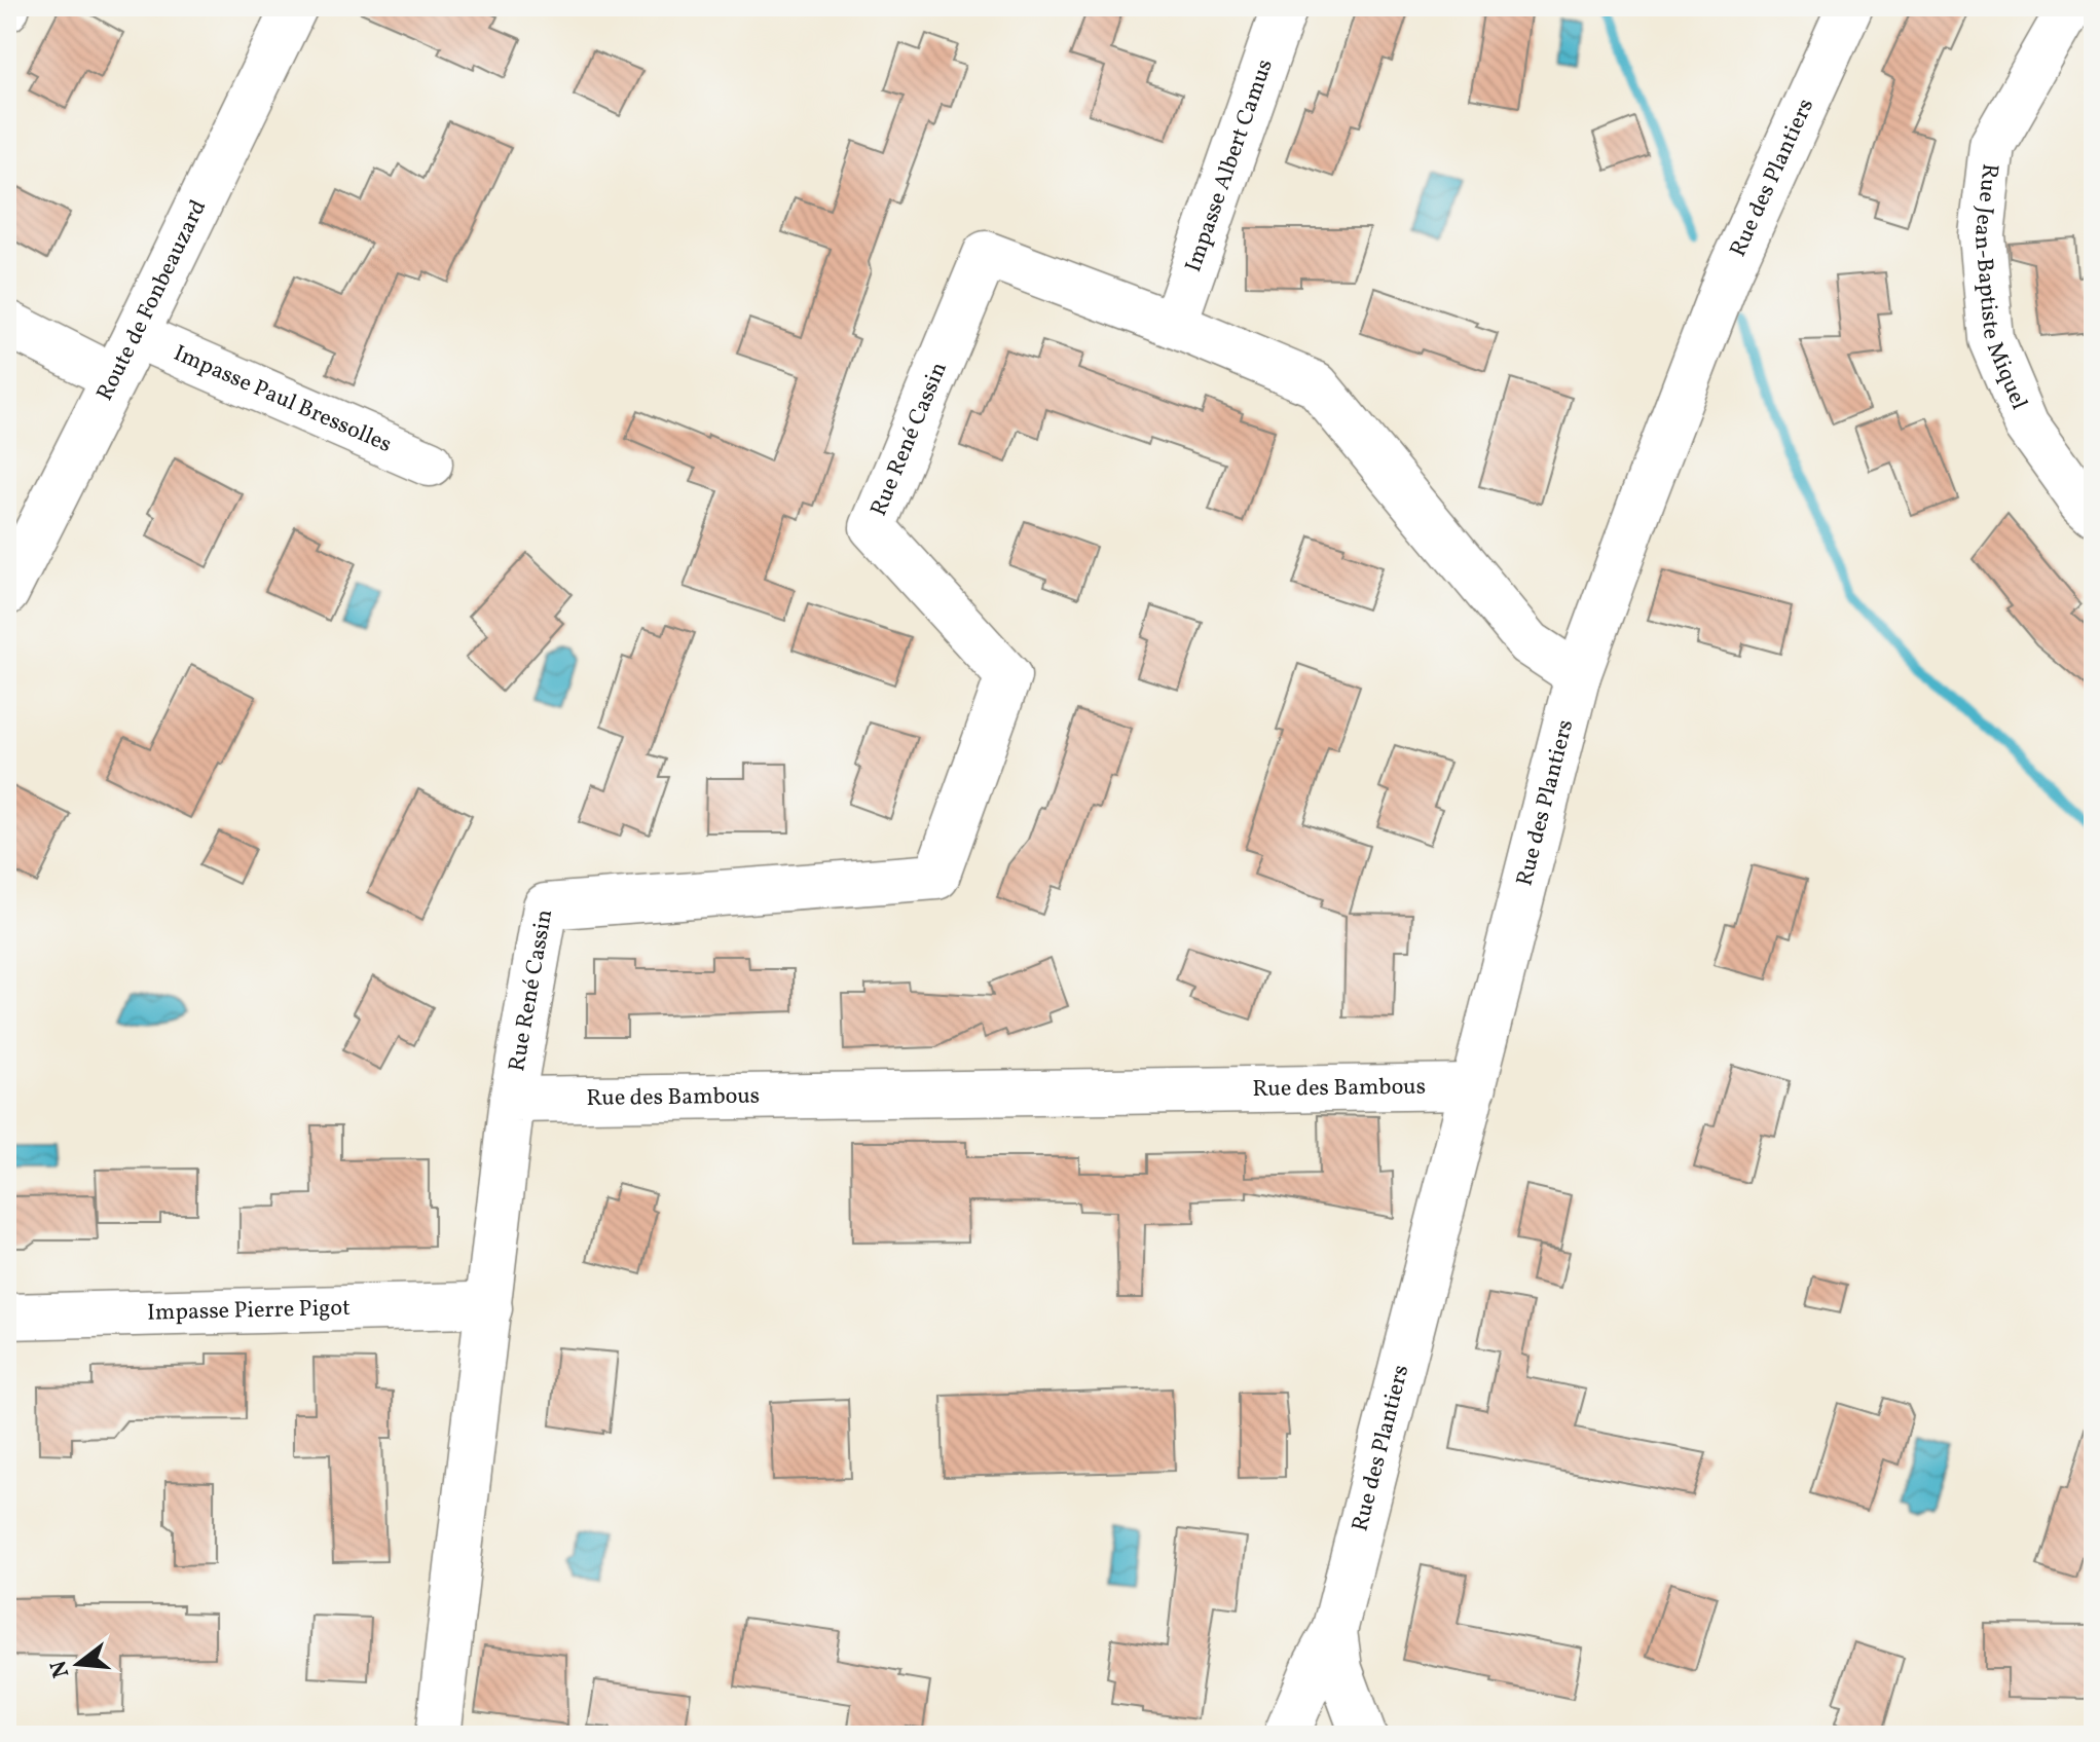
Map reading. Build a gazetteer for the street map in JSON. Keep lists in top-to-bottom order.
{
  "streets": {
    "street": [
      "Impasse Albert Camus",
      "Rue des Plantiers",
      "Rue Jean-Baptiste Miquel",
      "Route de Fonbeauzard",
      "Impasse Paul Bressolles",
      "Rue René Cassin",
      "Rue des Bambous",
      "Impasse Pierre Pigot"
    ]
  },
  "crossings": [
    ["Impasse Albert Camus", "Rue René Cassin"],
    ["Rue des Plantiers", "Rue René Cassin"],
    ["Rue des Plantiers", "Rue des Bambous"],
    ["Route de Fonbeauzard", "Impasse Paul Bressolles"],
    ["Rue René Cassin", "Rue des Bambous"]
  ],
  "north": "left"
}
